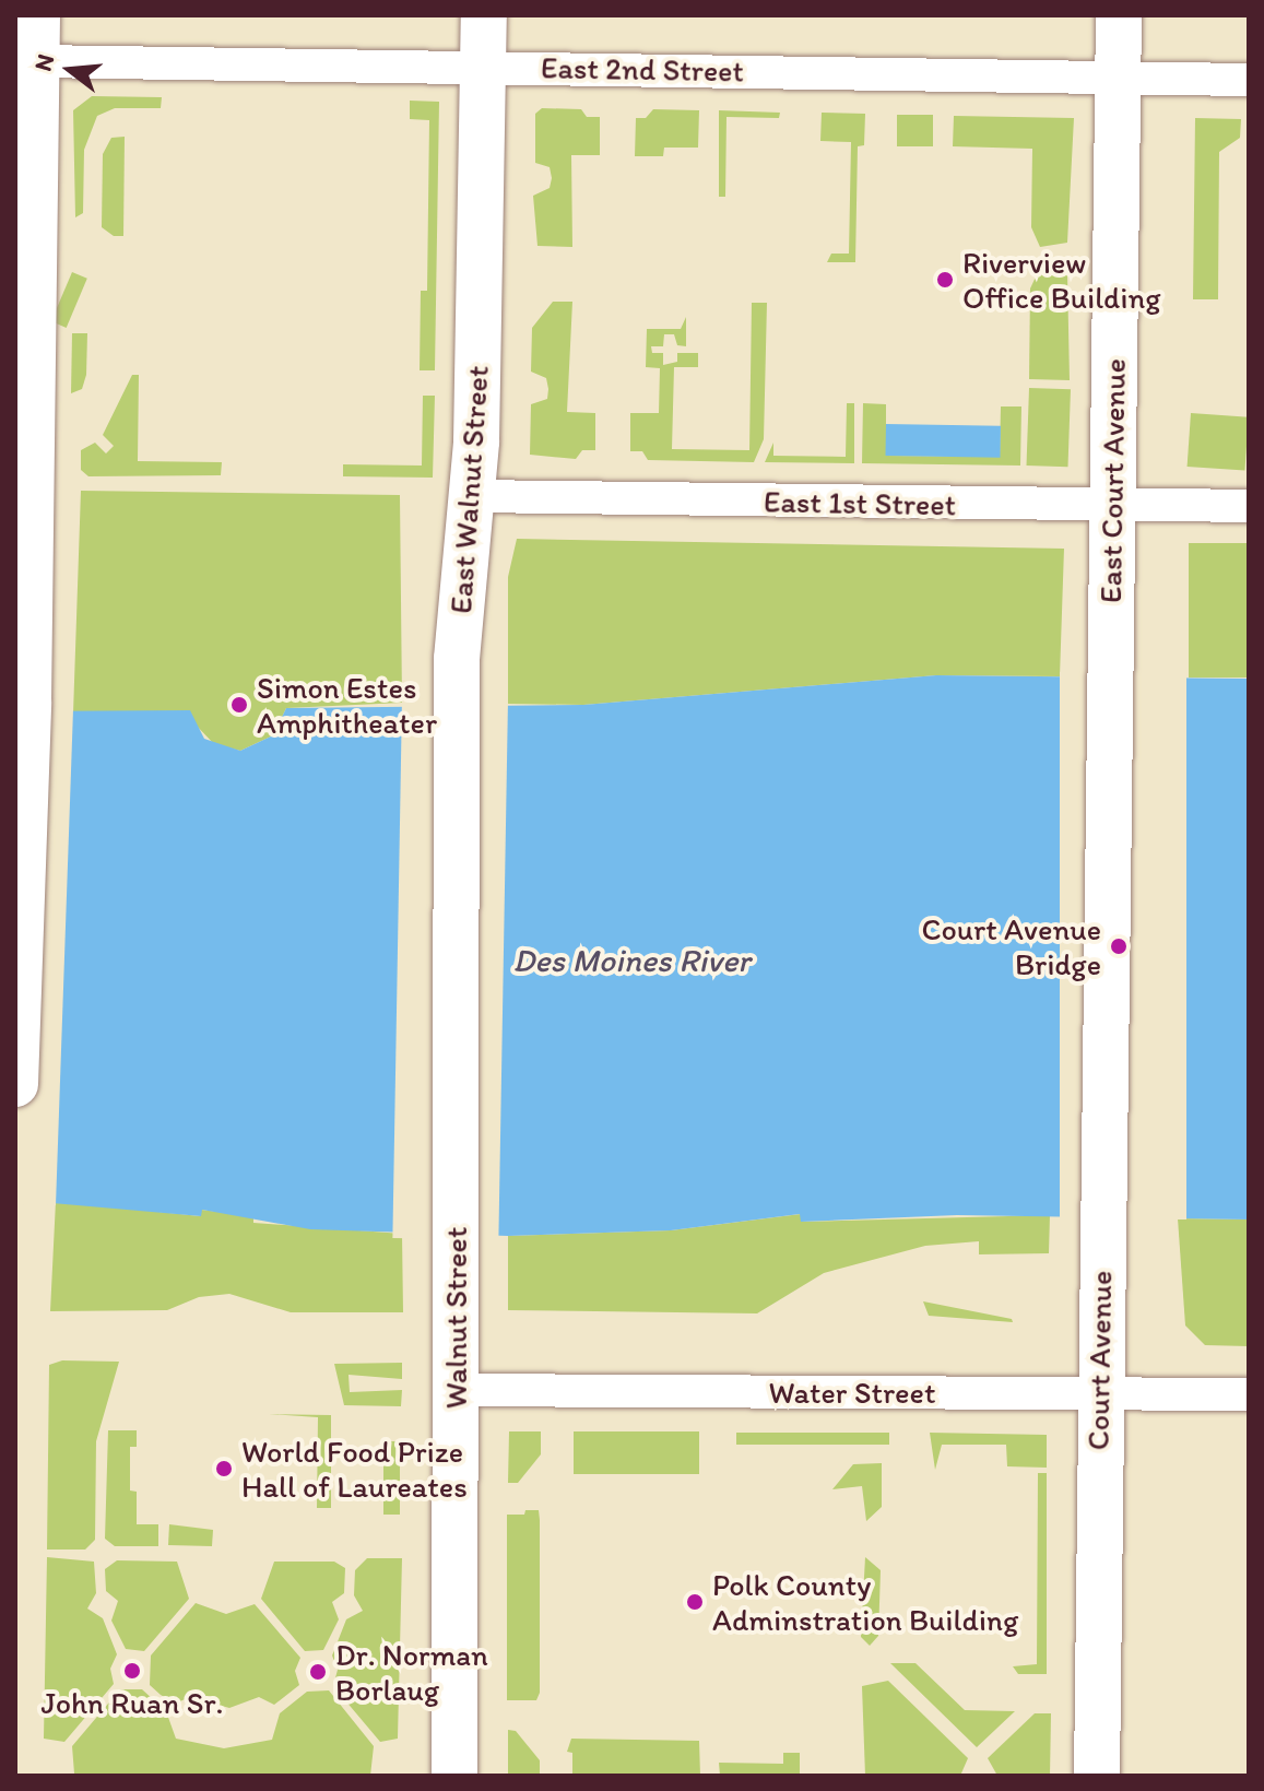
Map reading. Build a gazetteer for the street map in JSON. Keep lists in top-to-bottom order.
{
  "streets": {
    "street": [
      "East 2nd Street",
      "East Court Avenue",
      "East Walnut Street",
      "East 1st Street",
      "Walnut Street",
      "Court Avenue",
      "Water Street"
    ]
  },
  "crossings": [
    ["East 2nd Street", "East Court Avenue"],
    ["East 2nd Street", "East Walnut Street"],
    ["East Court Avenue", "East 1st Street"],
    ["East Court Avenue", "Court Avenue"],
    ["East Walnut Street", "East 1st Street"],
    ["East Walnut Street", "Walnut Street"],
    ["Walnut Street", "Water Street"],
    ["Court Avenue", "Water Street"]
  ],
  "water": ["Des Moines River"],
  "places": [
    "Riverview Office Building",
    "Simon Estes Amphitheater",
    "Court Avenue Bridge",
    "World Food Prize Hall of Laureates",
    "Polk County Adminstration Building",
    "John Ruan Sr.",
    "Dr. Norman Borlaug"
  ],
  "north": "left"
}
